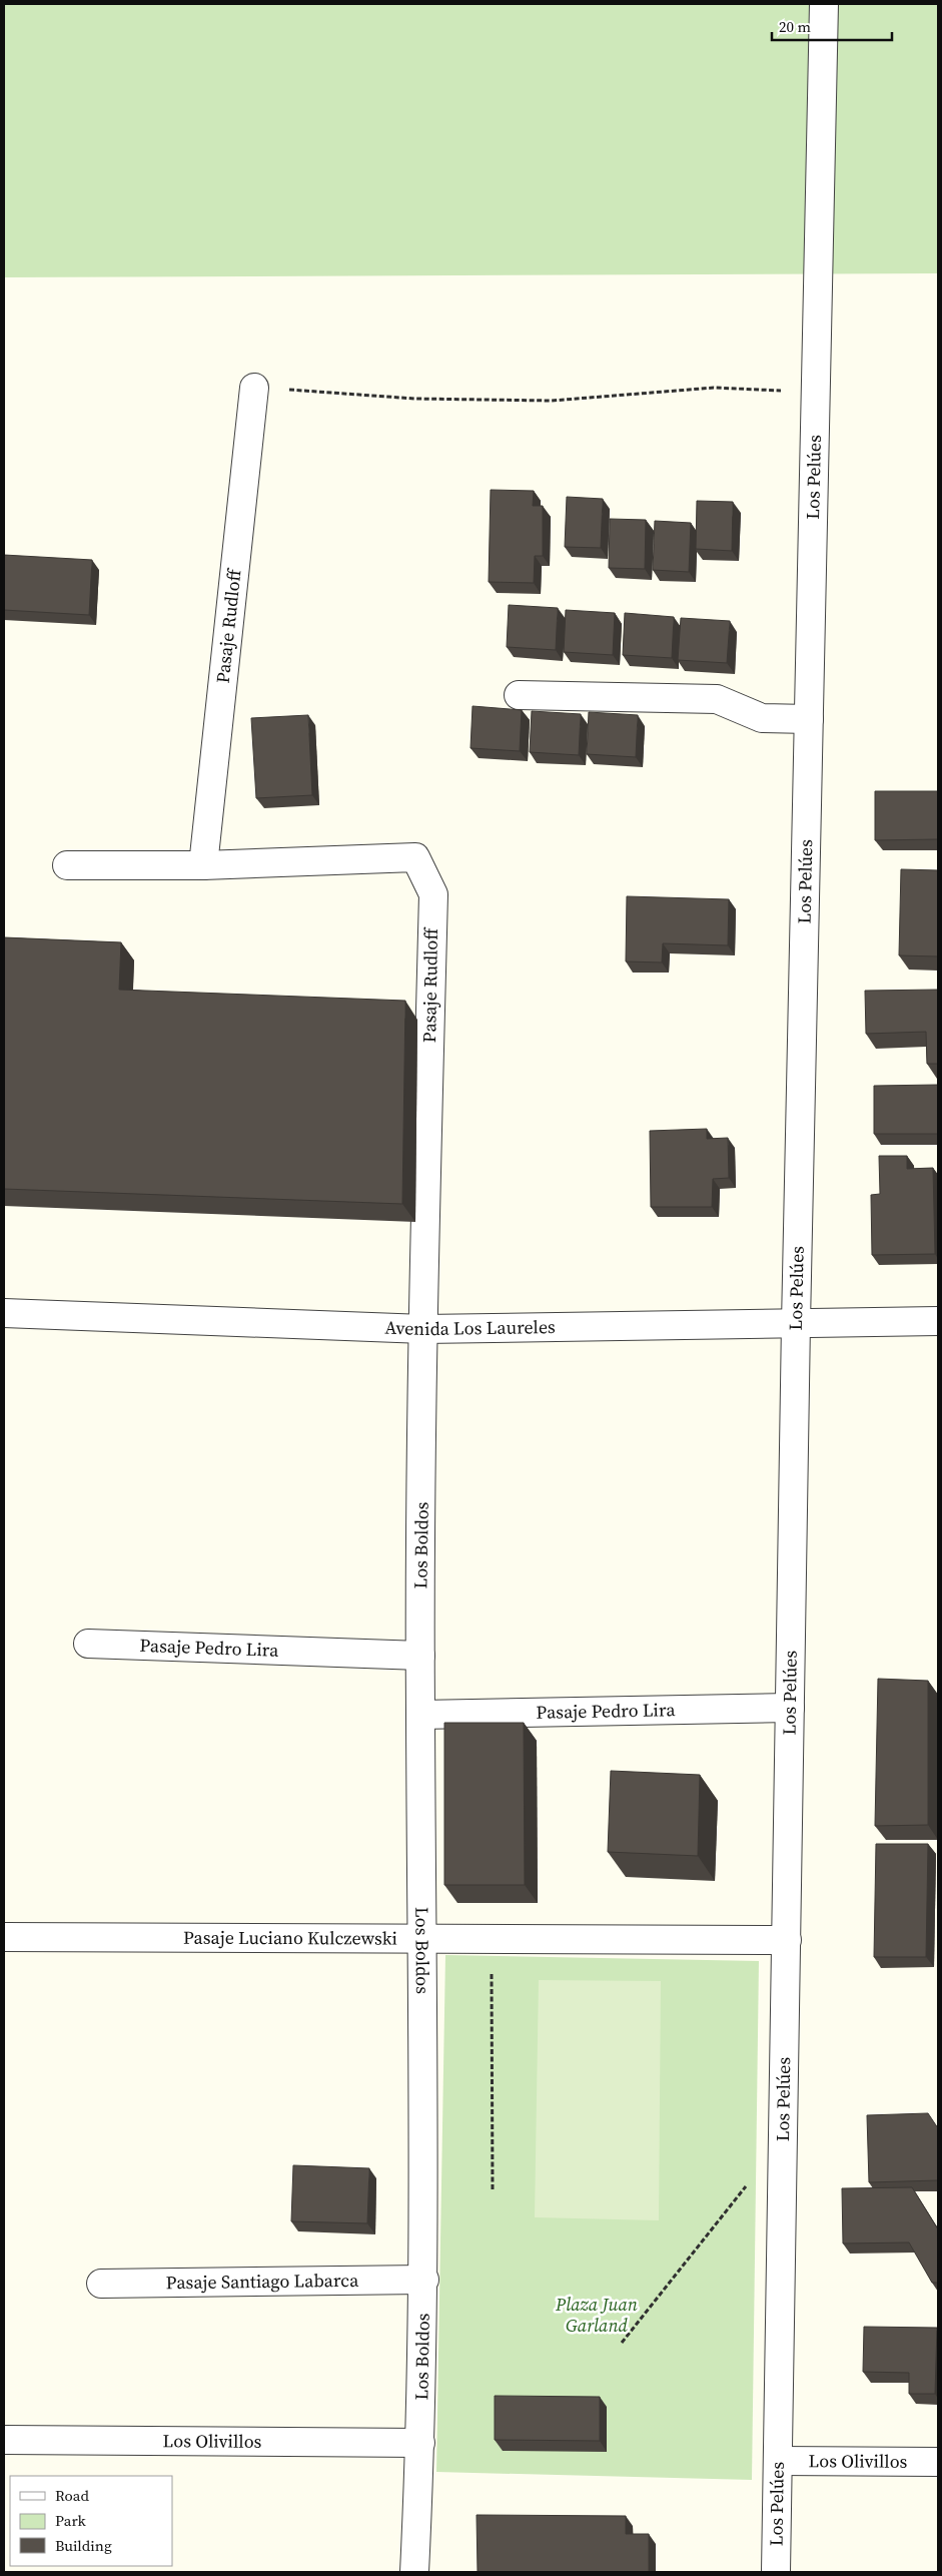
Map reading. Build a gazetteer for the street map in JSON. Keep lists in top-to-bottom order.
{
  "streets": {
    "street": [
      "Los Pelúes",
      "Pasaje Rudloff",
      "Avenida Los Laureles",
      "Los Boldos",
      "Pasaje Pedro Lira",
      "Pasaje Luciano Kulczewski",
      "Pasaje Santiago Labarca",
      "Los Olivillos"
    ]
  },
  "crossings": [
    ["Los Pelúes", "Avenida Los Laureles"],
    ["Los Pelúes", "Pasaje Pedro Lira"],
    ["Los Pelúes", "Pasaje Luciano Kulczewski"],
    ["Los Pelúes", "Los Olivillos"],
    ["Pasaje Rudloff", "Avenida Los Laureles"],
    ["Pasaje Rudloff", "Los Boldos"],
    ["Avenida Los Laureles", "Los Boldos"],
    ["Los Boldos", "Pasaje Pedro Lira"],
    ["Los Boldos", "Pasaje Luciano Kulczewski"],
    ["Los Boldos", "Pasaje Santiago Labarca"],
    ["Los Boldos", "Los Olivillos"]
  ],
  "parks": ["Plaza Juan Garland"],
  "legend": ["Road", "Park", "Building"],
  "scale_bar": "20 m"
}
